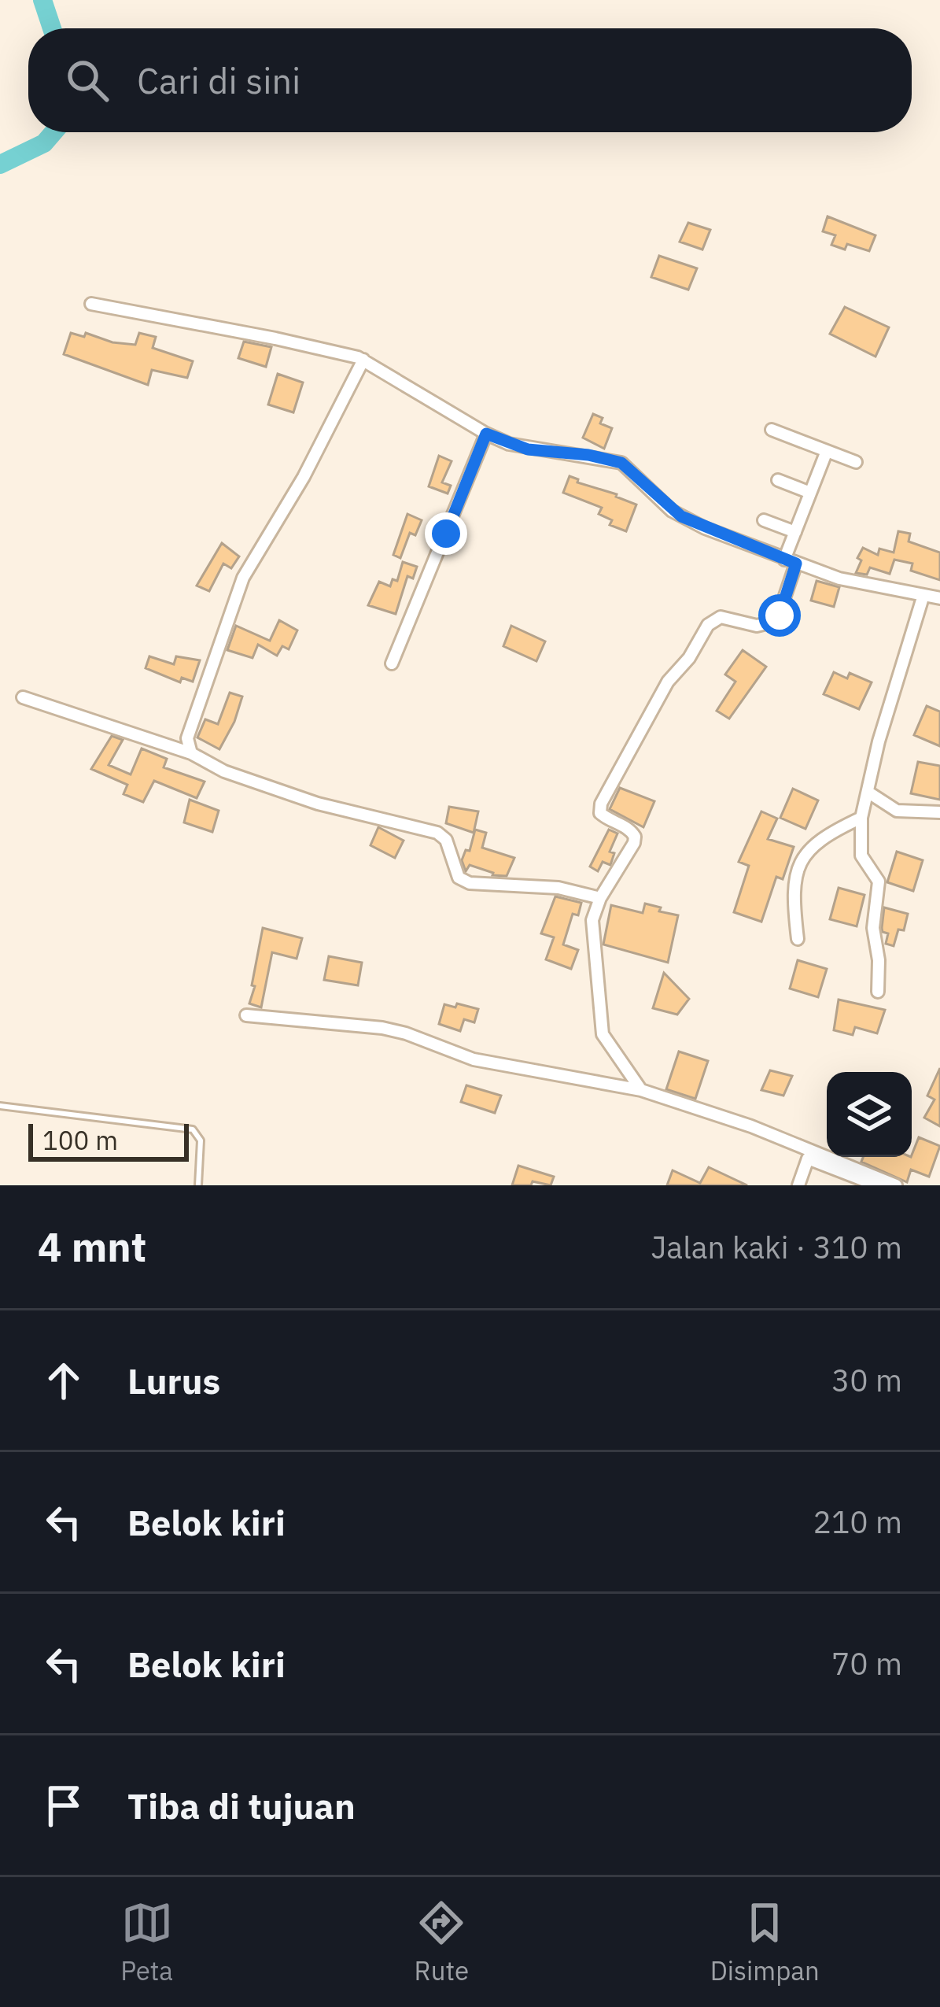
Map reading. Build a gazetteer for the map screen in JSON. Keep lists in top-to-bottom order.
{
  "scale_bar": "100 m",
  "page": {
    "search": "Cari di sini",
    "scale": "100 m",
    "heading": ["4 mnt", "Jalan kaki · 310 m"],
    "list": [
      ["Lurus", "30 m"],
      ["Belok kiri", "210 m"],
      ["Belok kiri", "70 m"],
      "Tiba di tujuan"
    ],
    "nav": ["Peta", "Rute", "Disimpan"]
  }
}
